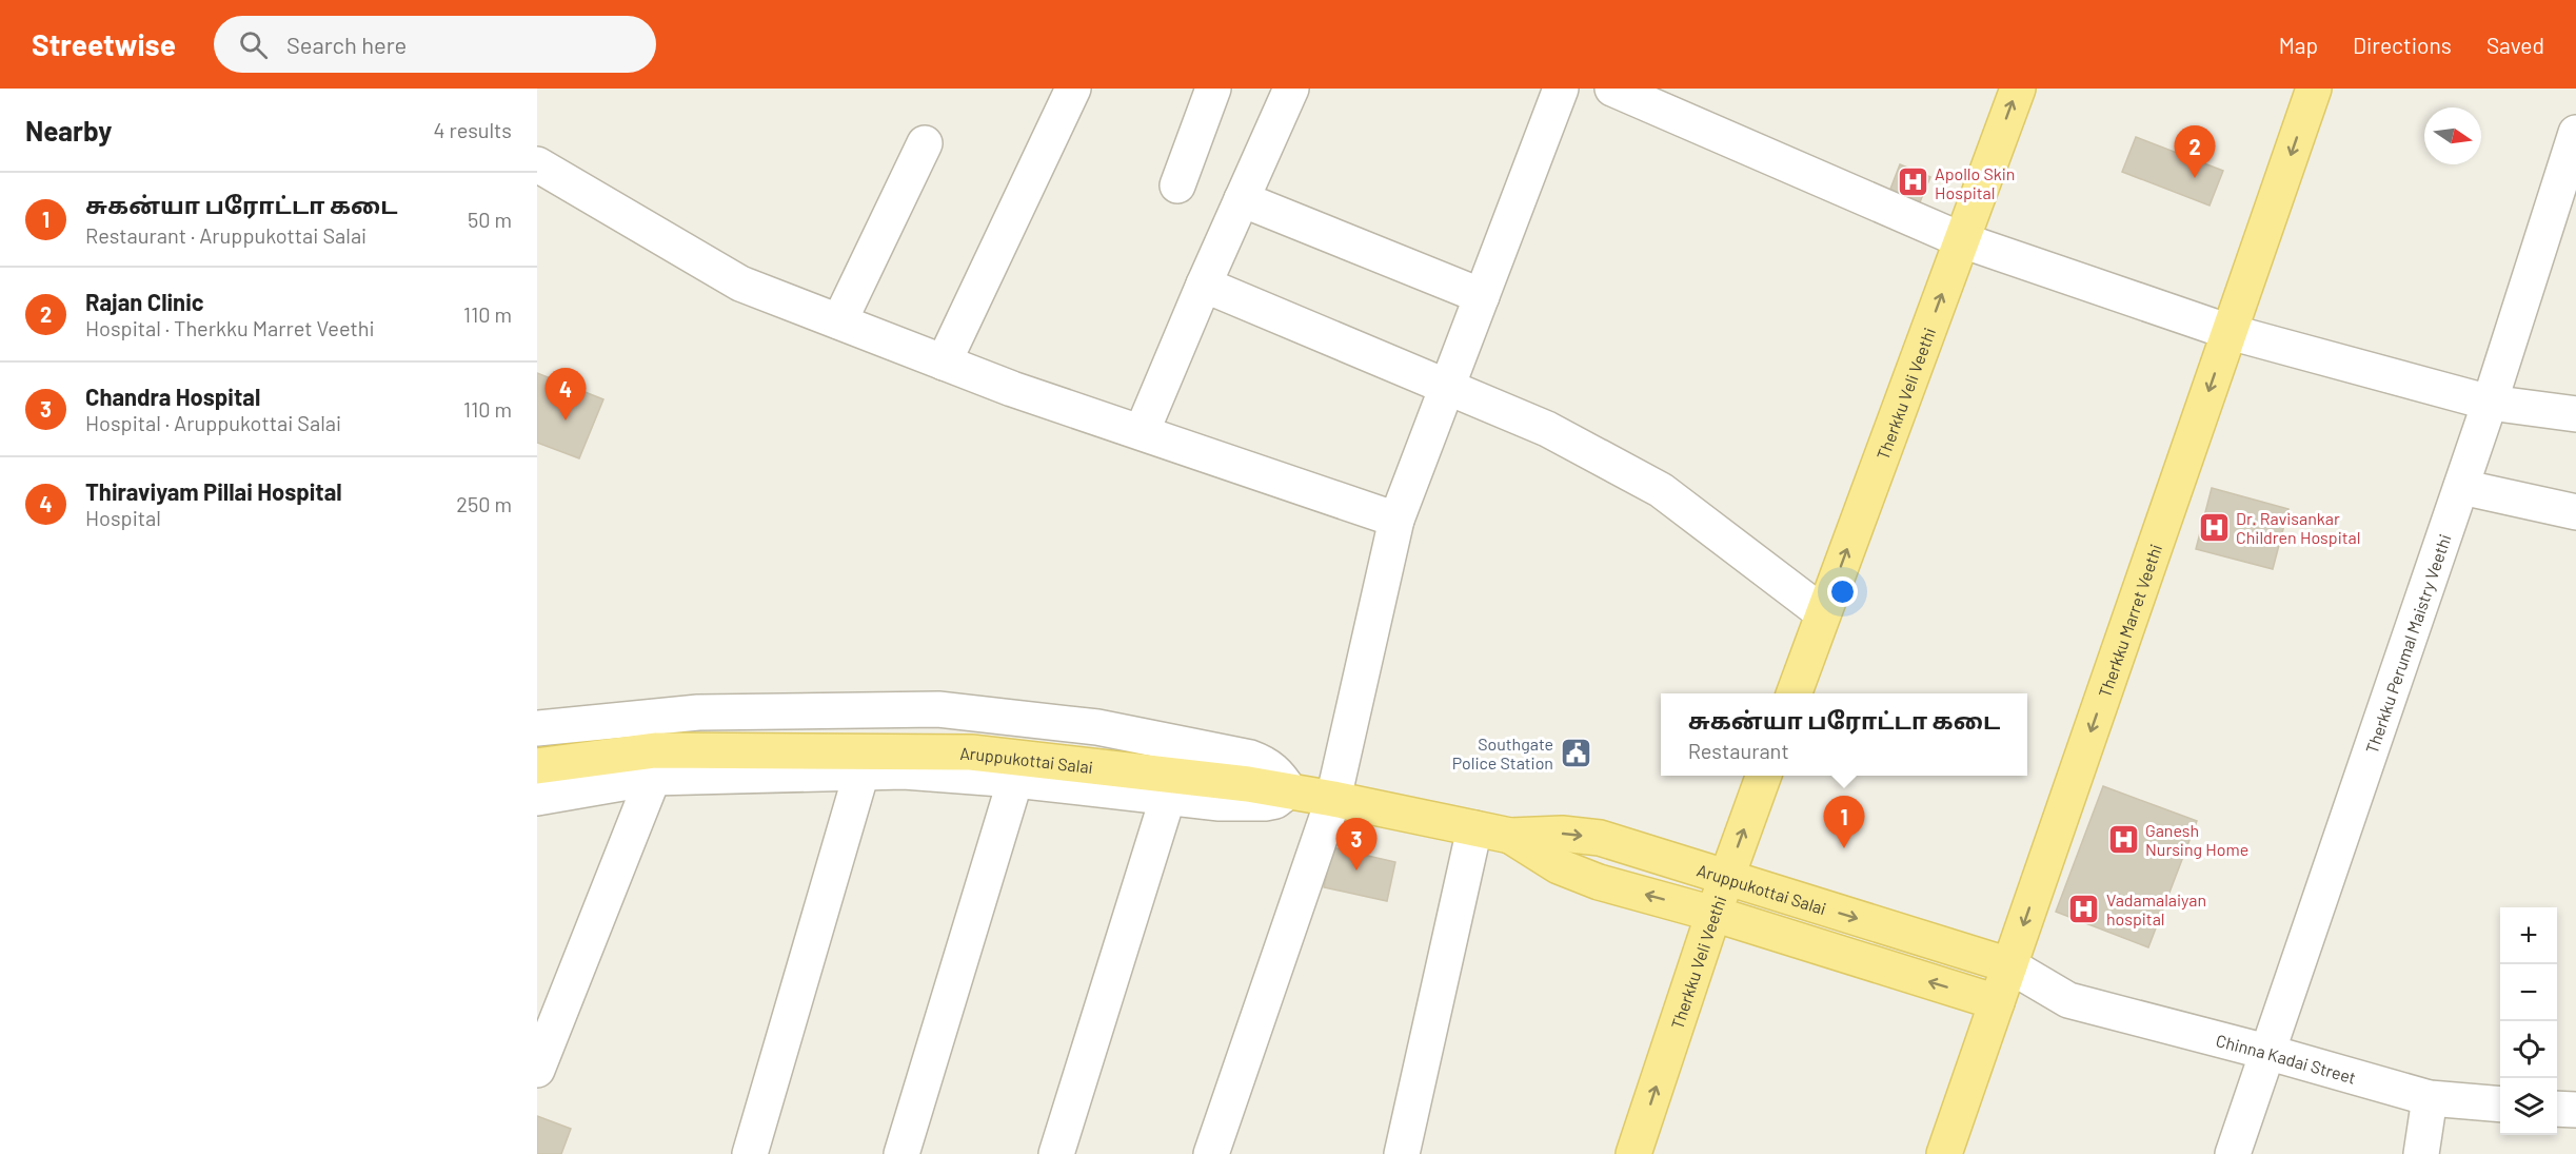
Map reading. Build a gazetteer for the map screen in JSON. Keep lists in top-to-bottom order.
{
  "streets": {
    "main road": ["Therkku Veli Veethi", "Therkku Marret Veethi", "Aruppukottai Salai"],
    "street": ["Therkku Perumal Maistry Veethi", "Chinna Kadai Street"]
  },
  "crossings": [
    ["Therkku Veli Veethi", "Aruppukottai Salai"],
    ["Therkku Marret Veethi", "Aruppukottai Salai"],
    ["Therkku Marret Veethi", "Chinna Kadai Street"],
    ["Therkku Perumal Maistry Veethi", "Chinna Kadai Street"],
    ["Aruppukottai Salai", "Chinna Kadai Street"]
  ],
  "one_way": ["Therkku Veli Veethi", "Therkku Marret Veethi"],
  "places": {
    "hospital": [
      "Apollo Skin Hospital",
      "Dr. Ravisankar Children Hospital",
      "Ganesh Nursing Home",
      "Vadamalaiyan hospital"
    ],
    "public building": ["Southgate Police Station"]
  },
  "north": "right",
  "page": {
    "header": "Streetwise",
    "search": "Search here",
    "nav": ["Map", "Directions", "Saved"],
    "heading": ["Nearby", "4 results"],
    "pins": [
      "2",
      "4",
      "1",
      "3"
    ],
    "list": [
      {
        "mark": "1",
        "name": "சுகன்யா பரோட்டா கடை",
        "note": "Restaurant · Aruppukottai Salai",
        "value": "50 m"
      },
      {
        "mark": "2",
        "name": "Rajan Clinic",
        "note": "Hospital · Therkku Marret Veethi",
        "value": "110 m"
      },
      {
        "mark": "3",
        "name": "Chandra Hospital",
        "note": "Hospital · Aruppukottai Salai",
        "value": "110 m"
      },
      {
        "mark": "4",
        "name": "Thiraviyam Pillai Hospital",
        "note": "Hospital",
        "value": "250 m"
      }
    ],
    "popup": ["சுகன்யா பரோட்டா கடை", "Restaurant"],
    "map_buttons": ["+", "−"]
  }
}
